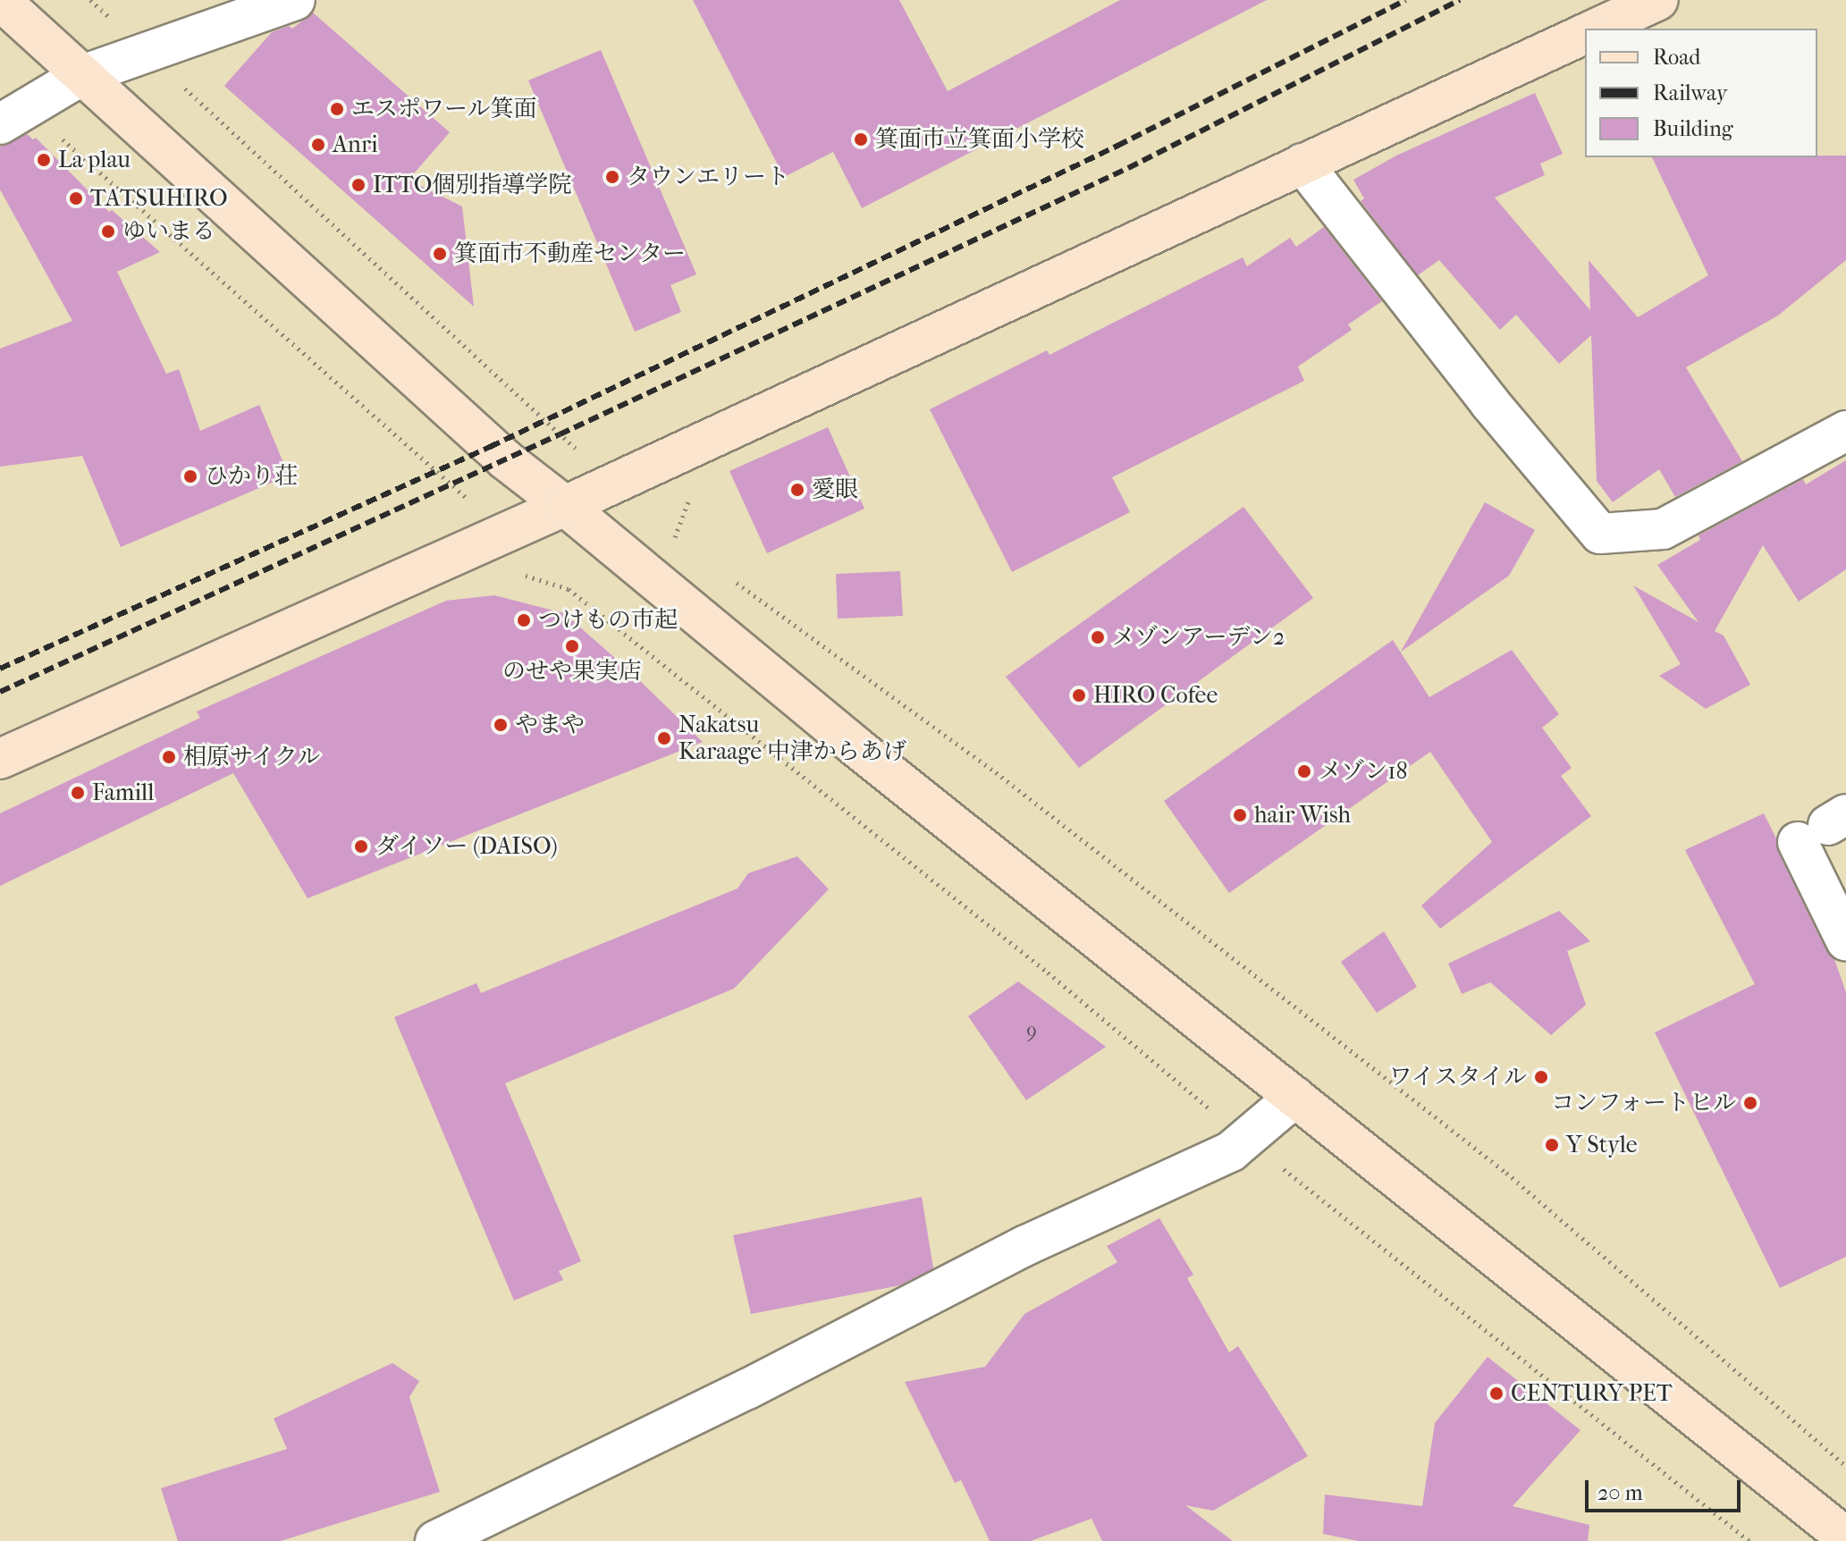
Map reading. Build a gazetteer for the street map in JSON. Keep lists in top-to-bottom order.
{
  "places": [
    "エスポワール箕面",
    "箕面市立箕面小学校",
    "Anri",
    "La plau",
    "タウンエリート",
    "ITTO個別指導学院",
    "TATSUHIRO",
    "ゆいまる",
    "箕面市不動産センター",
    "ひかり荘",
    "愛眼",
    "つけもの市起",
    "メゾンアーデン2",
    "のせや果実店",
    "HIRO Cofee",
    "やまや",
    "Nakatsu Karaage 中津からあげ",
    "相原サイクル",
    "メゾン18",
    "Famill",
    "hair Wish",
    "ダイソー (DAISO)",
    "ワイスタイル",
    "コンフォートヒル",
    "Y Style",
    "CENTURY PET"
  ],
  "house_numbers": ["9"],
  "legend": ["Road", "Railway", "Building"],
  "scale_bar": "20 m"
}
